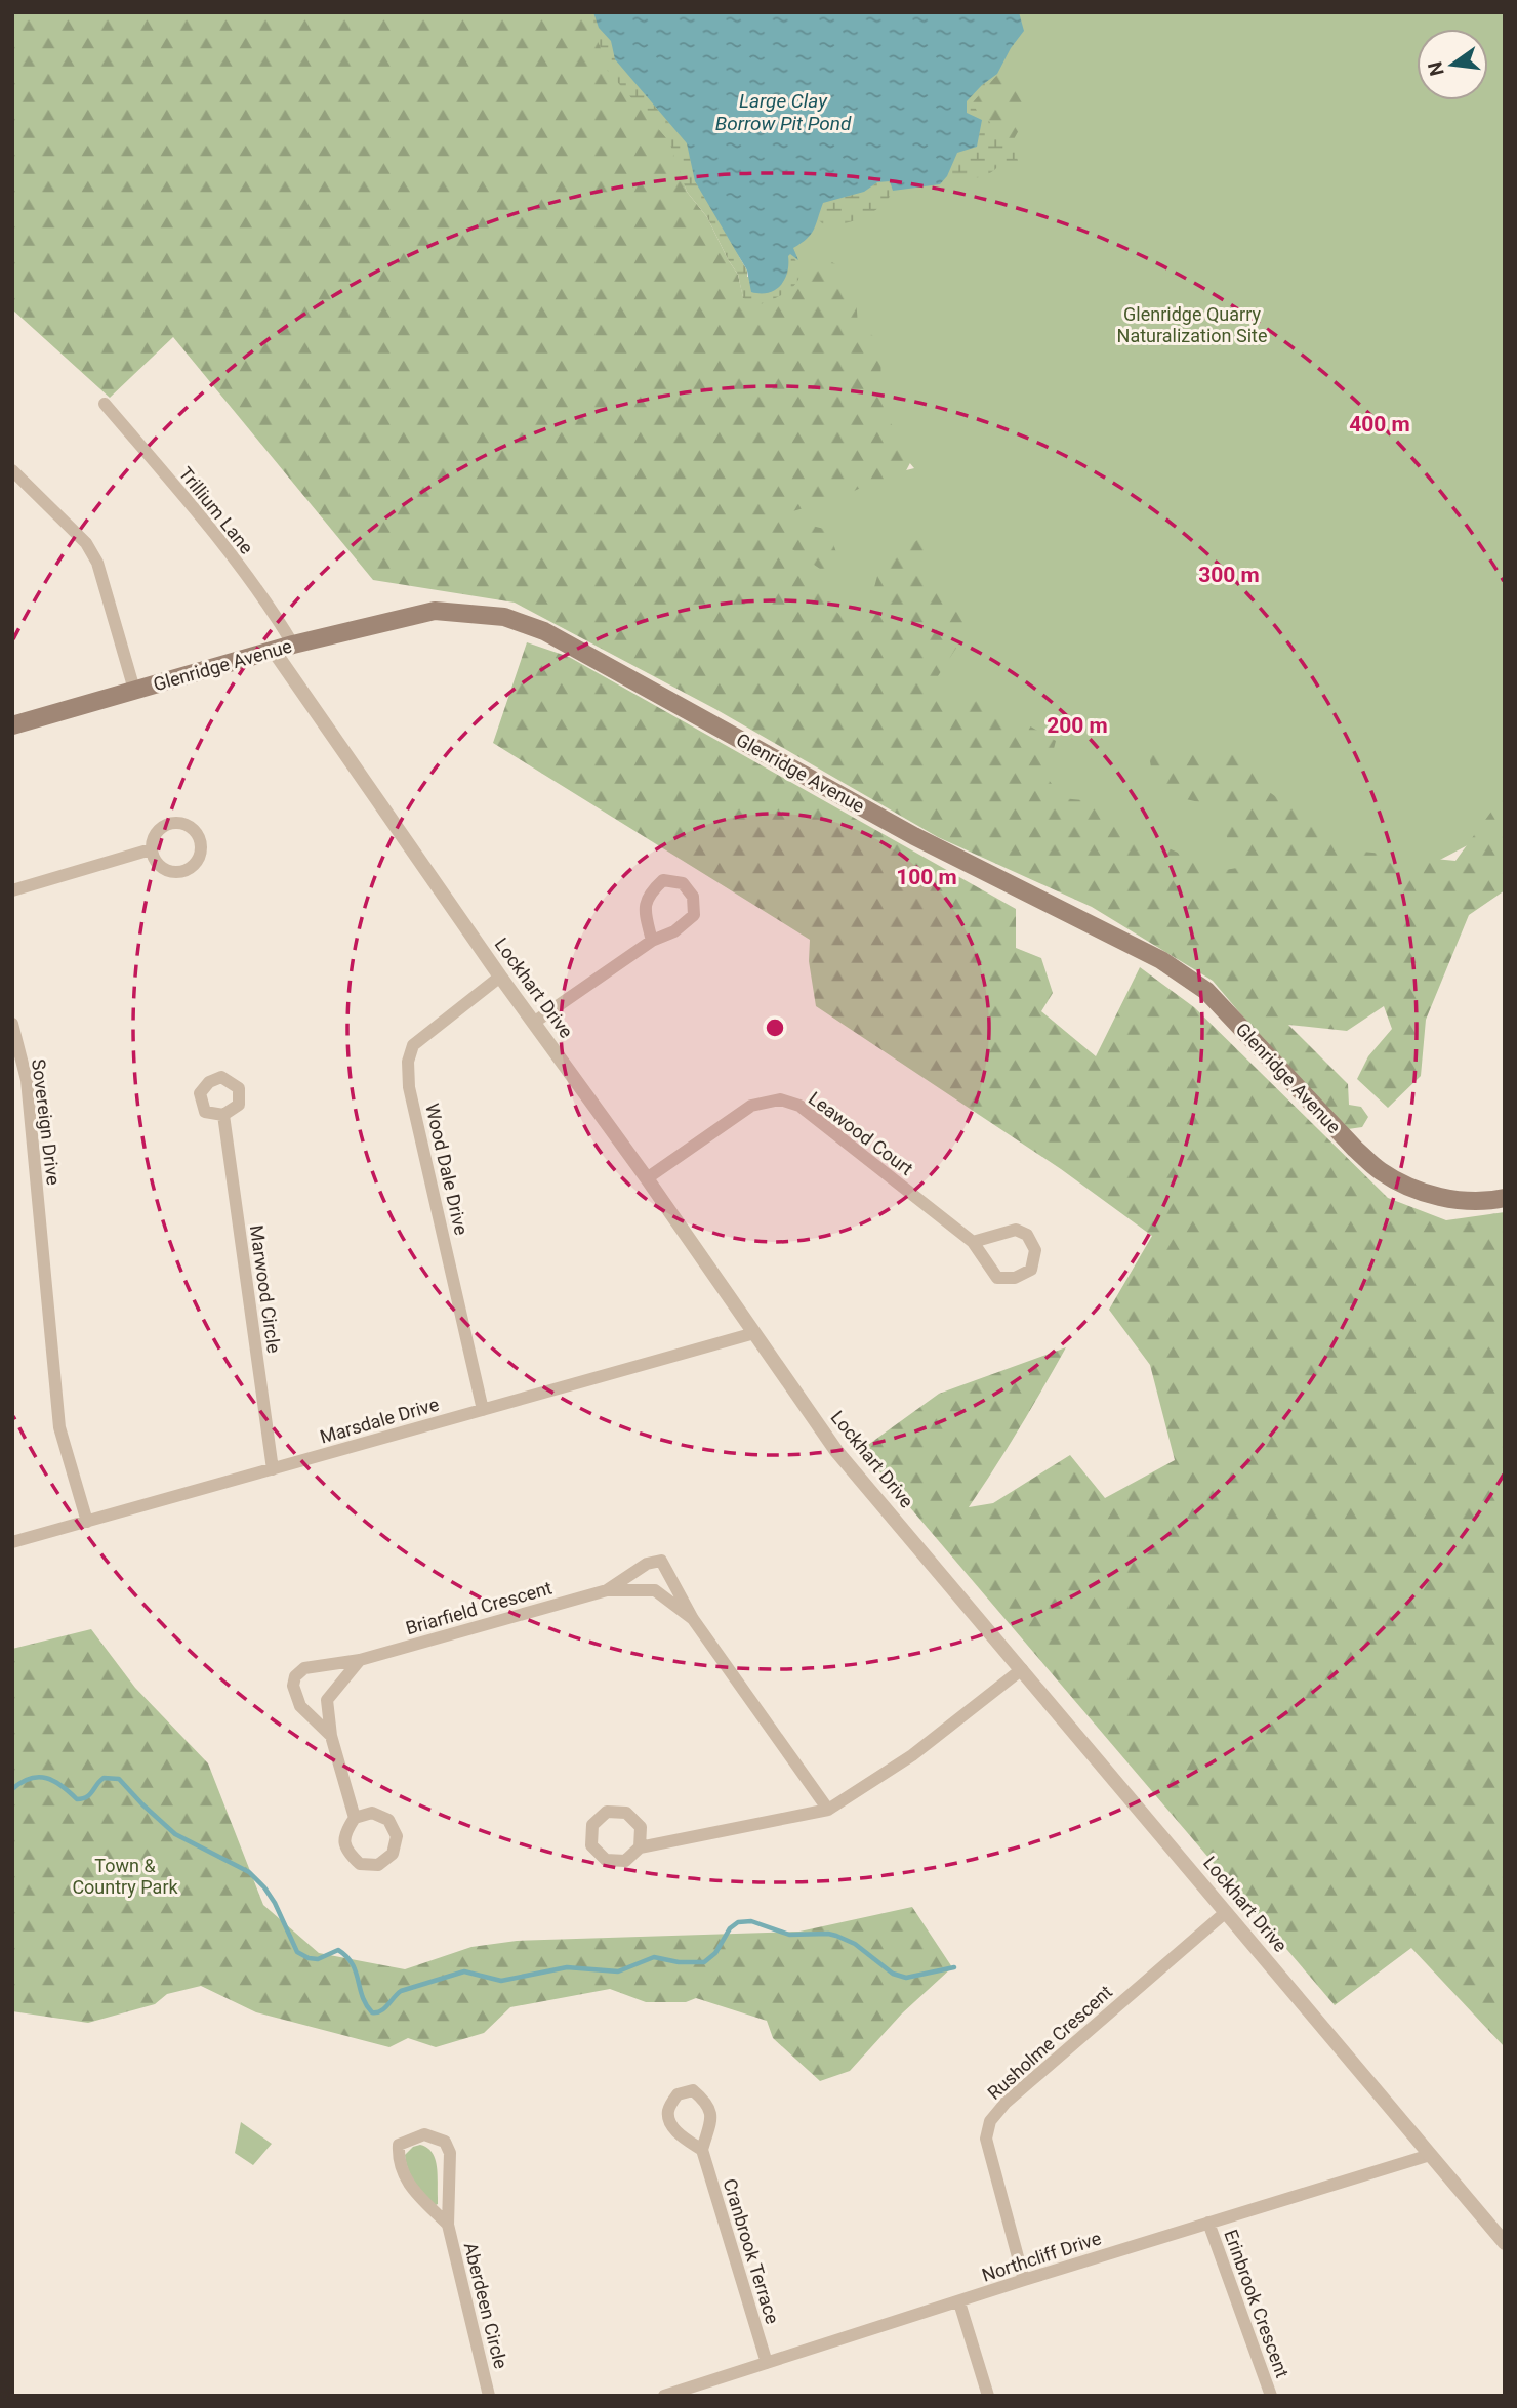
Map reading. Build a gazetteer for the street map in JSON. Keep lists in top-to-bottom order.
{
  "streets": {
    "main road": ["Glenridge Avenue"],
    "street": [
      "Trillium Lane",
      "Lockhart Drive",
      "Sovereign Drive",
      "Leawood Court",
      "Wood Dale Drive",
      "Marwood Circle",
      "Marsdale Drive",
      "Briarfield Crescent",
      "Rusholme Crescent",
      "Cranbrook Terrace",
      "Northcliff Drive",
      "Erinbrook Crescent",
      "Aberdeen Circle"
    ]
  },
  "crossings": [
    ["Trillium Lane", "Glenridge Avenue"],
    ["Glenridge Avenue", "Lockhart Drive"],
    ["Lockhart Drive", "Leawood Court"],
    ["Lockhart Drive", "Wood Dale Drive"],
    ["Lockhart Drive", "Marsdale Drive"],
    ["Lockhart Drive", "Rusholme Crescent"],
    ["Lockhart Drive", "Northcliff Drive"],
    ["Sovereign Drive", "Marsdale Drive"],
    ["Wood Dale Drive", "Marsdale Drive"],
    ["Marwood Circle", "Marsdale Drive"],
    ["Rusholme Crescent", "Northcliff Drive"],
    ["Cranbrook Terrace", "Northcliff Drive"],
    ["Northcliff Drive", "Erinbrook Crescent"]
  ],
  "water": ["Large Clay Borrow Pit Pond"],
  "parks": ["Glenridge Quarry Naturalization Site", "Town & Country Park"],
  "north": "left",
  "rings": [
    "400 m",
    "300 m",
    "200 m",
    "100 m"
  ]
}
